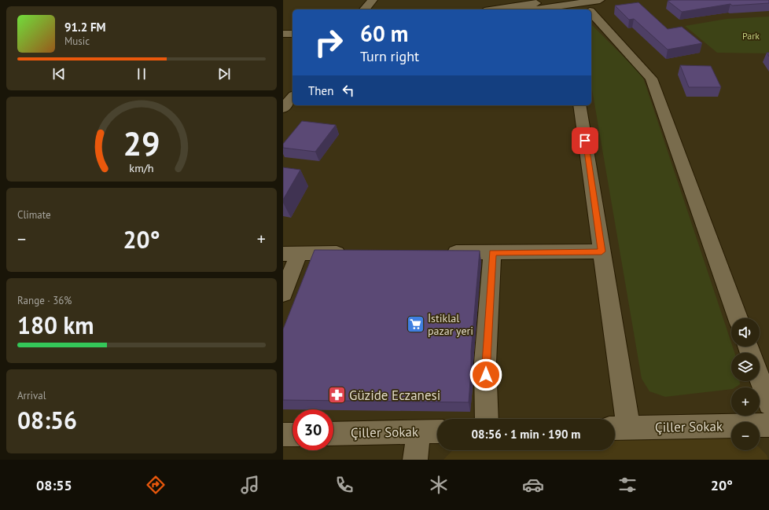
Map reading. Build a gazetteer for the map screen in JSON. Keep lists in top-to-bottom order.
{
  "streets": {
    "street": ["Çiller Sokak"]
  },
  "parks": ["Park"],
  "places": {
    "supermarket": ["İstiklal pazar yeri"],
    "pharmacy": ["Güzide Eczanesi"]
  },
  "page": {
    "turn": ["60 m", "Turn right"],
    "song": ["91.2 FM", "Music"],
    "then": "Then",
    "tile": [
      "Climate",
      ["Range · 36%", "180 km"],
      ["Arrival", "08:56"]
    ],
    "heat": ["−", "20°", "+"],
    "map_buttons": ["+", "−"],
    "limit": "30",
    "trip": "08:56 · 1 min · 190 m",
    "tabs": ["08:55", "20°"],
    "gauge": ["29", "km/h"]
  }
}
